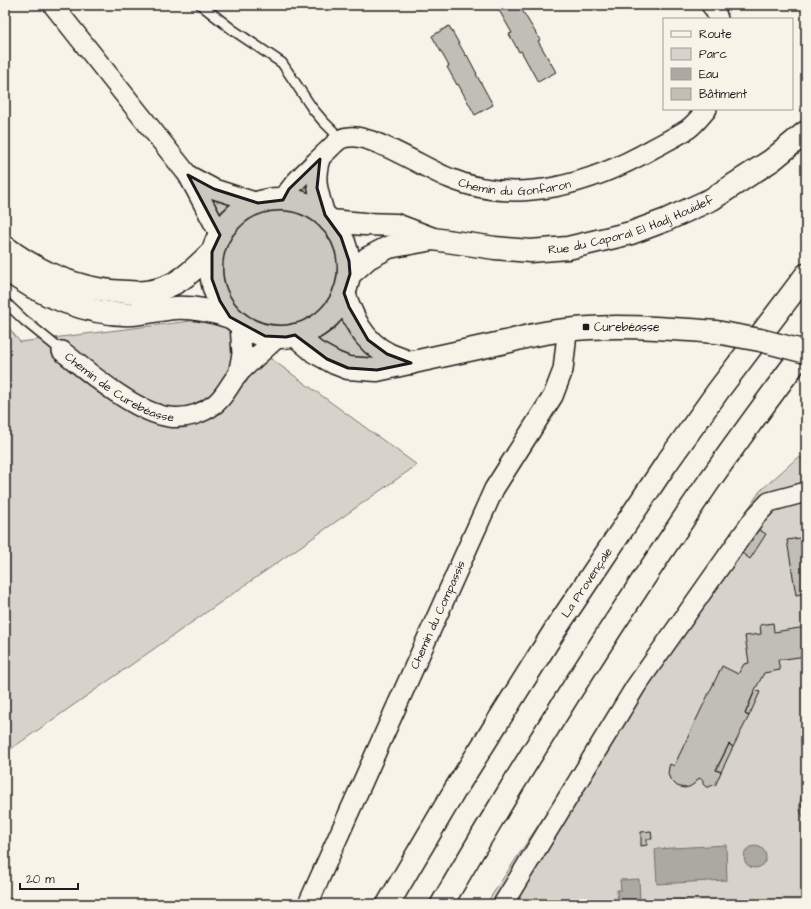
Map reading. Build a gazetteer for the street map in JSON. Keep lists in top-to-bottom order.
{
  "streets": {
    "main road": ["Rue du Caporal El Hadj Houidef", "La Provençale"],
    "street": ["Chemin du Gonfaron", "Chemin de Curebéasse", "Chemin du Compassis"]
  },
  "places": {
    "transit": ["Curebéasse"]
  },
  "legend": [
    "Route",
    "Parc",
    "Eau",
    "Bâtiment"
  ],
  "scale_bar": "20 m"
}
